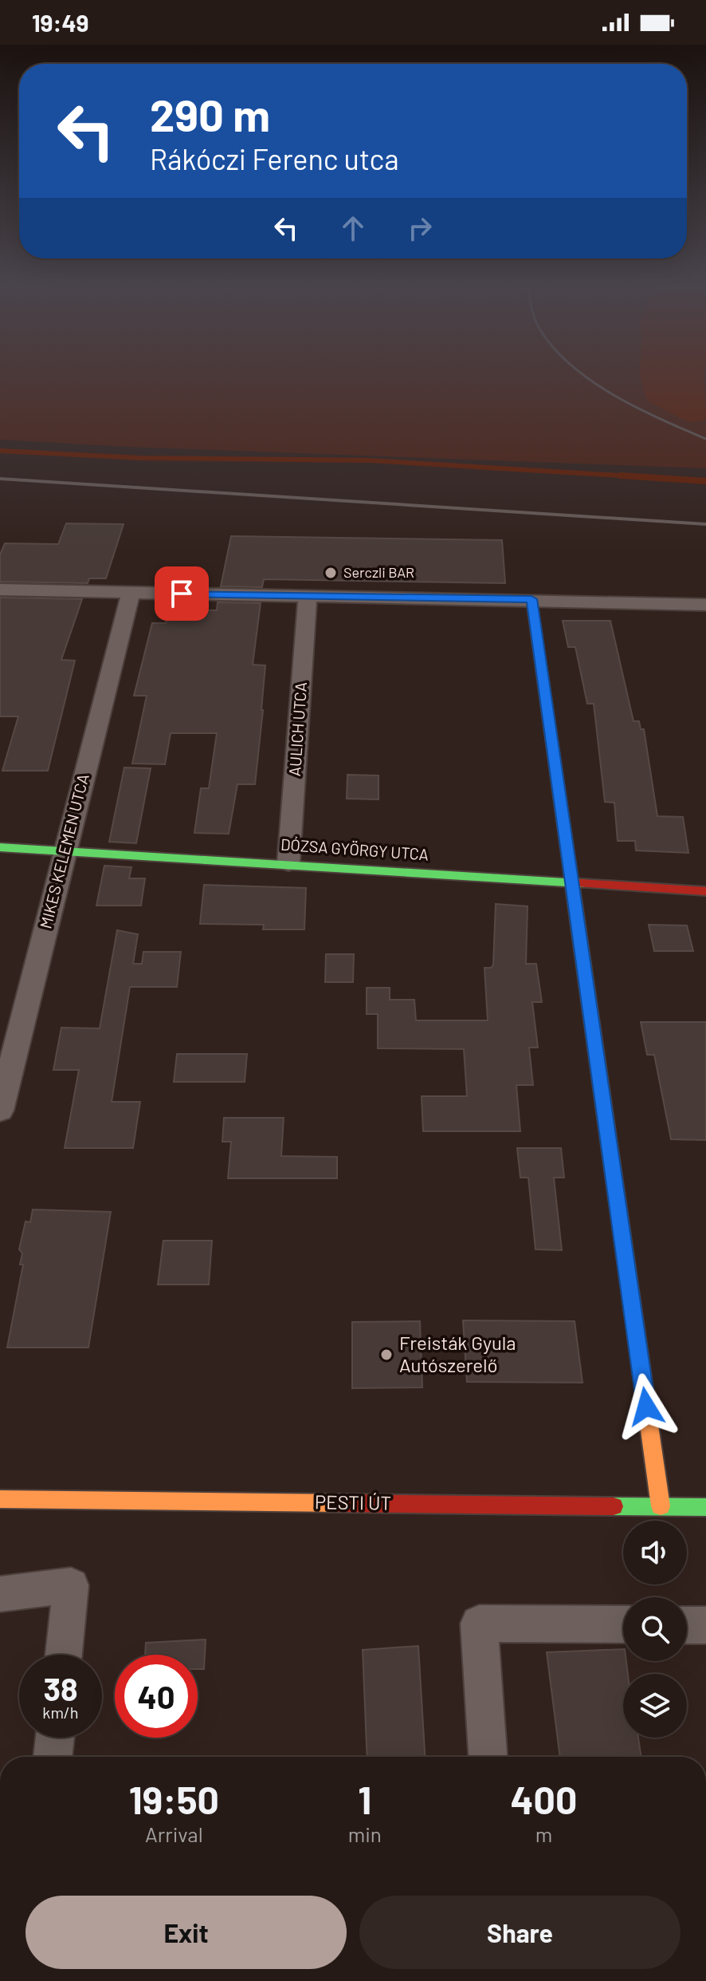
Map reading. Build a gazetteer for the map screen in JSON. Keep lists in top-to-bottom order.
{
  "streets": {
    "street": [
      "AULICH UTCA",
      "DÓZSA GYÖRGY UTCA",
      "MIKES KELEMEN UTCA",
      "PESTI ÚT"
    ]
  },
  "crossings": [
    ["AULICH UTCA", "DÓZSA GYÖRGY UTCA"],
    ["DÓZSA GYÖRGY UTCA", "MIKES KELEMEN UTCA"]
  ],
  "places": ["Serczli BAR", "Freisták Gyula Autószerelő"],
  "page": {
    "status": "19:49",
    "turn": ["290 m", "Rákóczi Ferenc utca"],
    "speed": "38 km/h",
    "limit": "40",
    "eta": [
      "19:50",
      "Arrival",
      "1",
      "min",
      "400",
      "m"
    ],
    "buttons": ["Exit", "Share"]
  }
}
